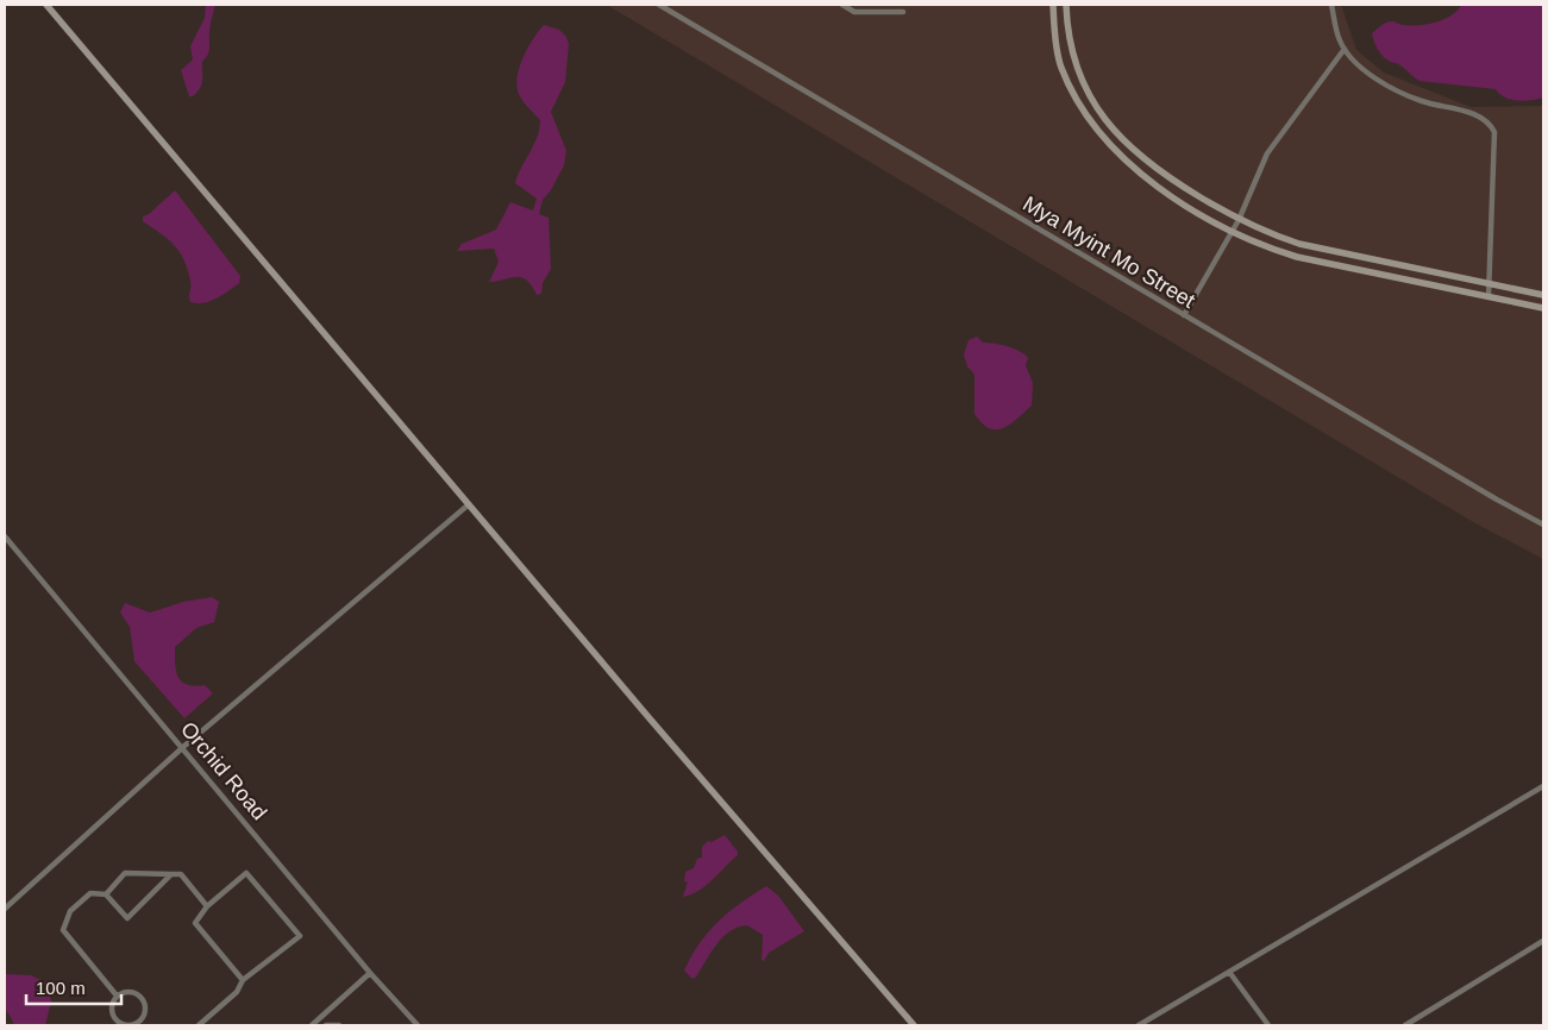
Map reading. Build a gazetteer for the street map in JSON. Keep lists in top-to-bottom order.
{
  "streets": {
    "street": ["Mya Myint Mo Street", "Orchid Road"]
  },
  "scale_bar": "100 m"
}
